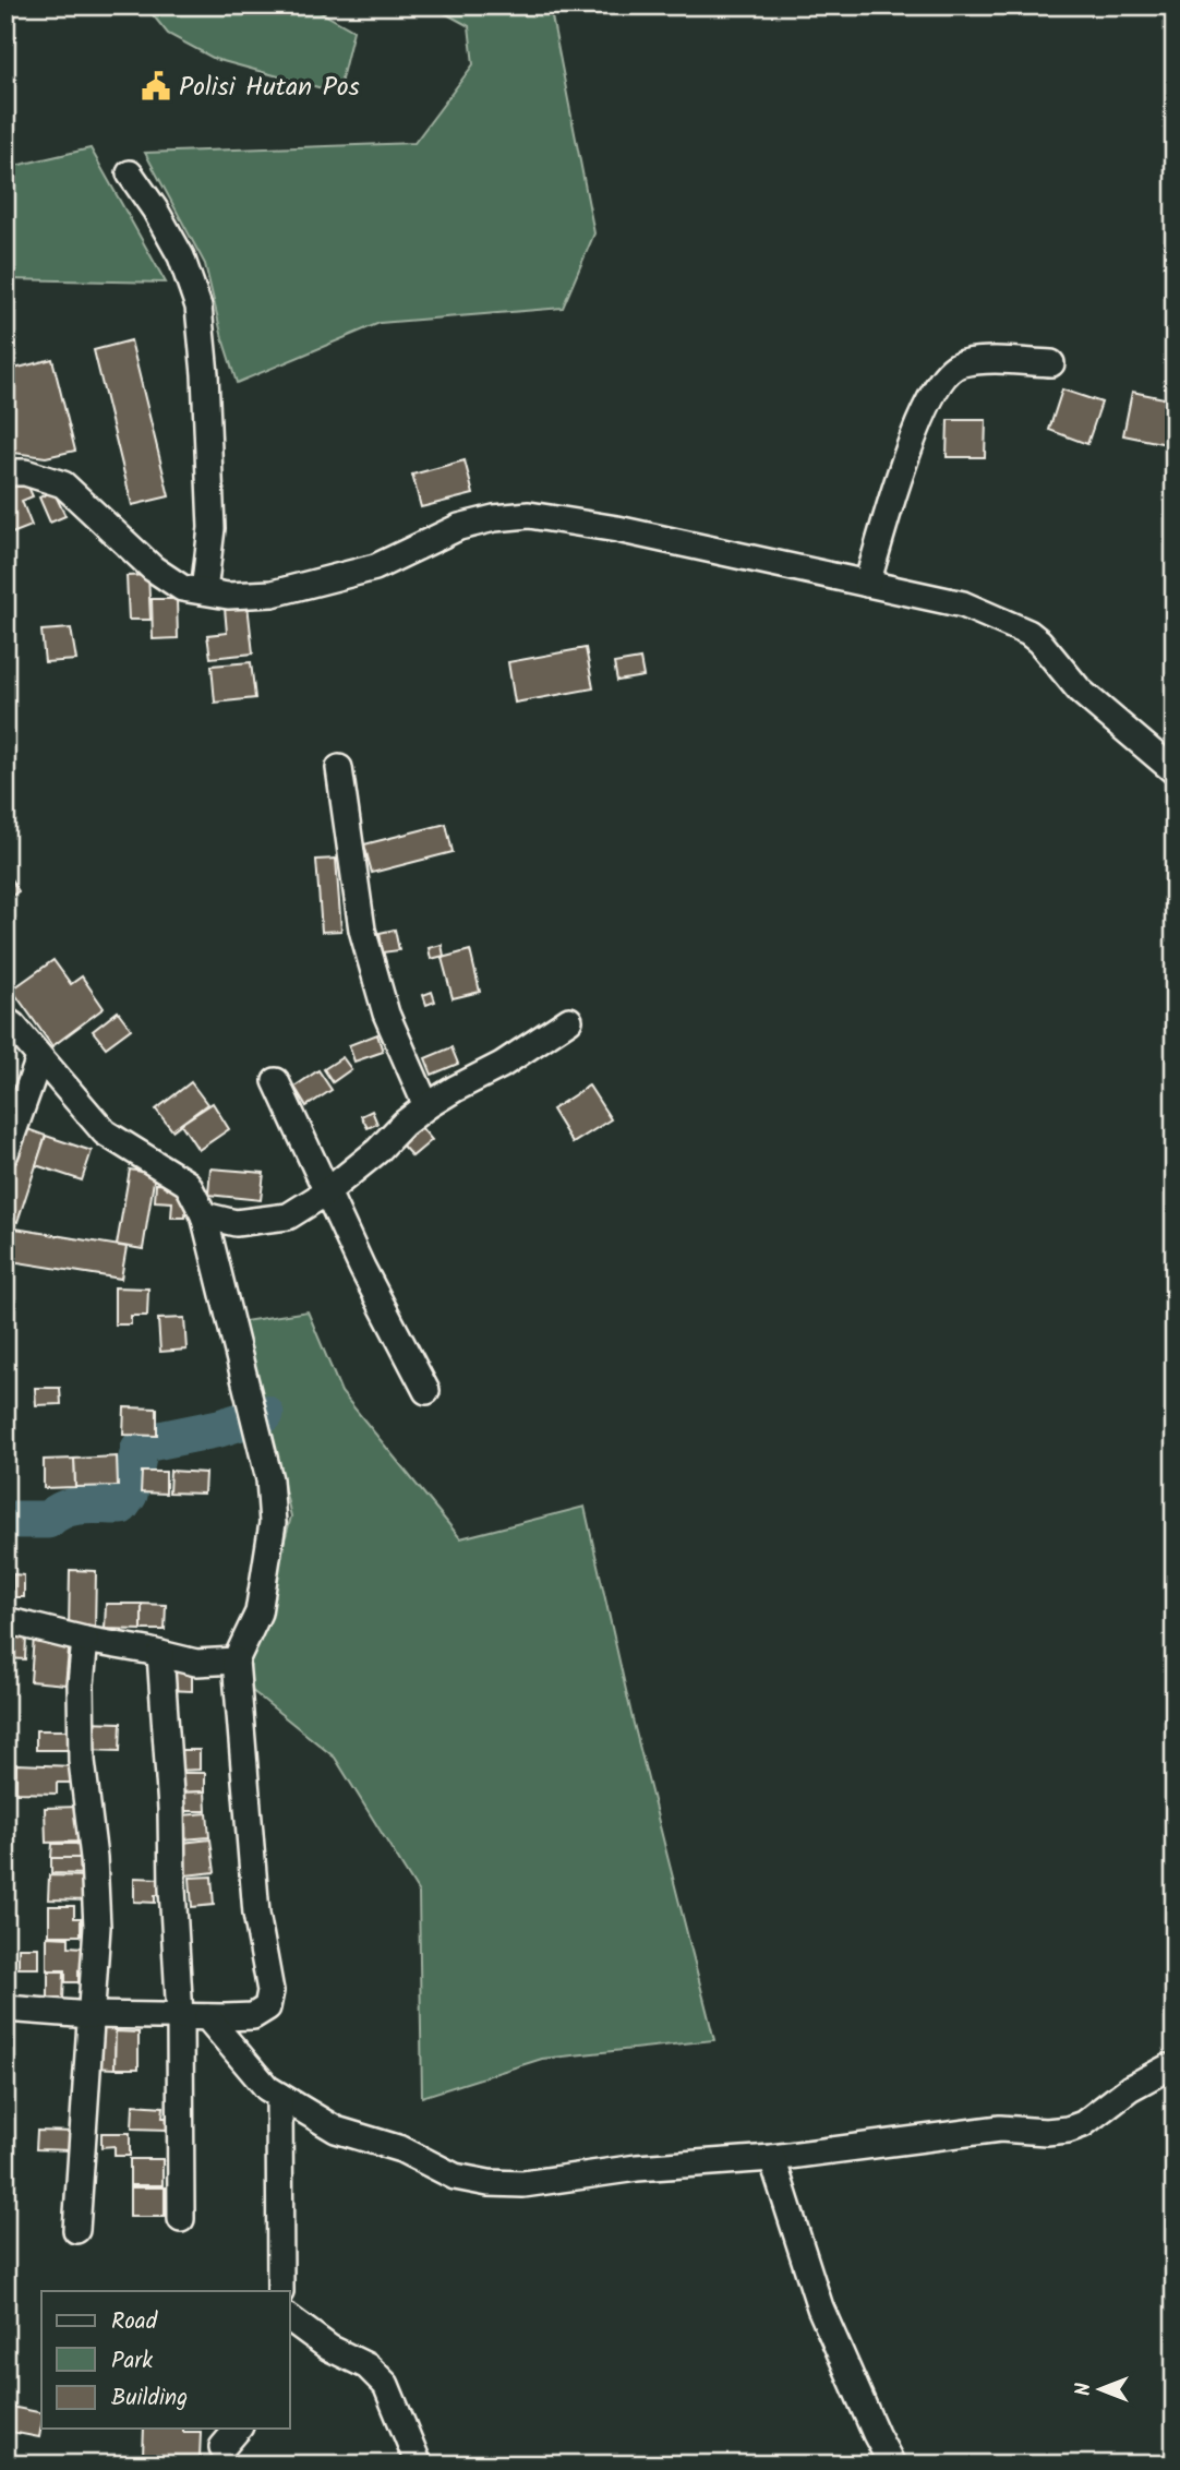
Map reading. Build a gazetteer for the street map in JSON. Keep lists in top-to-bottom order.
{
  "places": {
    "public building": ["Polisi Hutan Pos"]
  },
  "legend": ["Road", "Park", "Building"],
  "north": "left"
}
